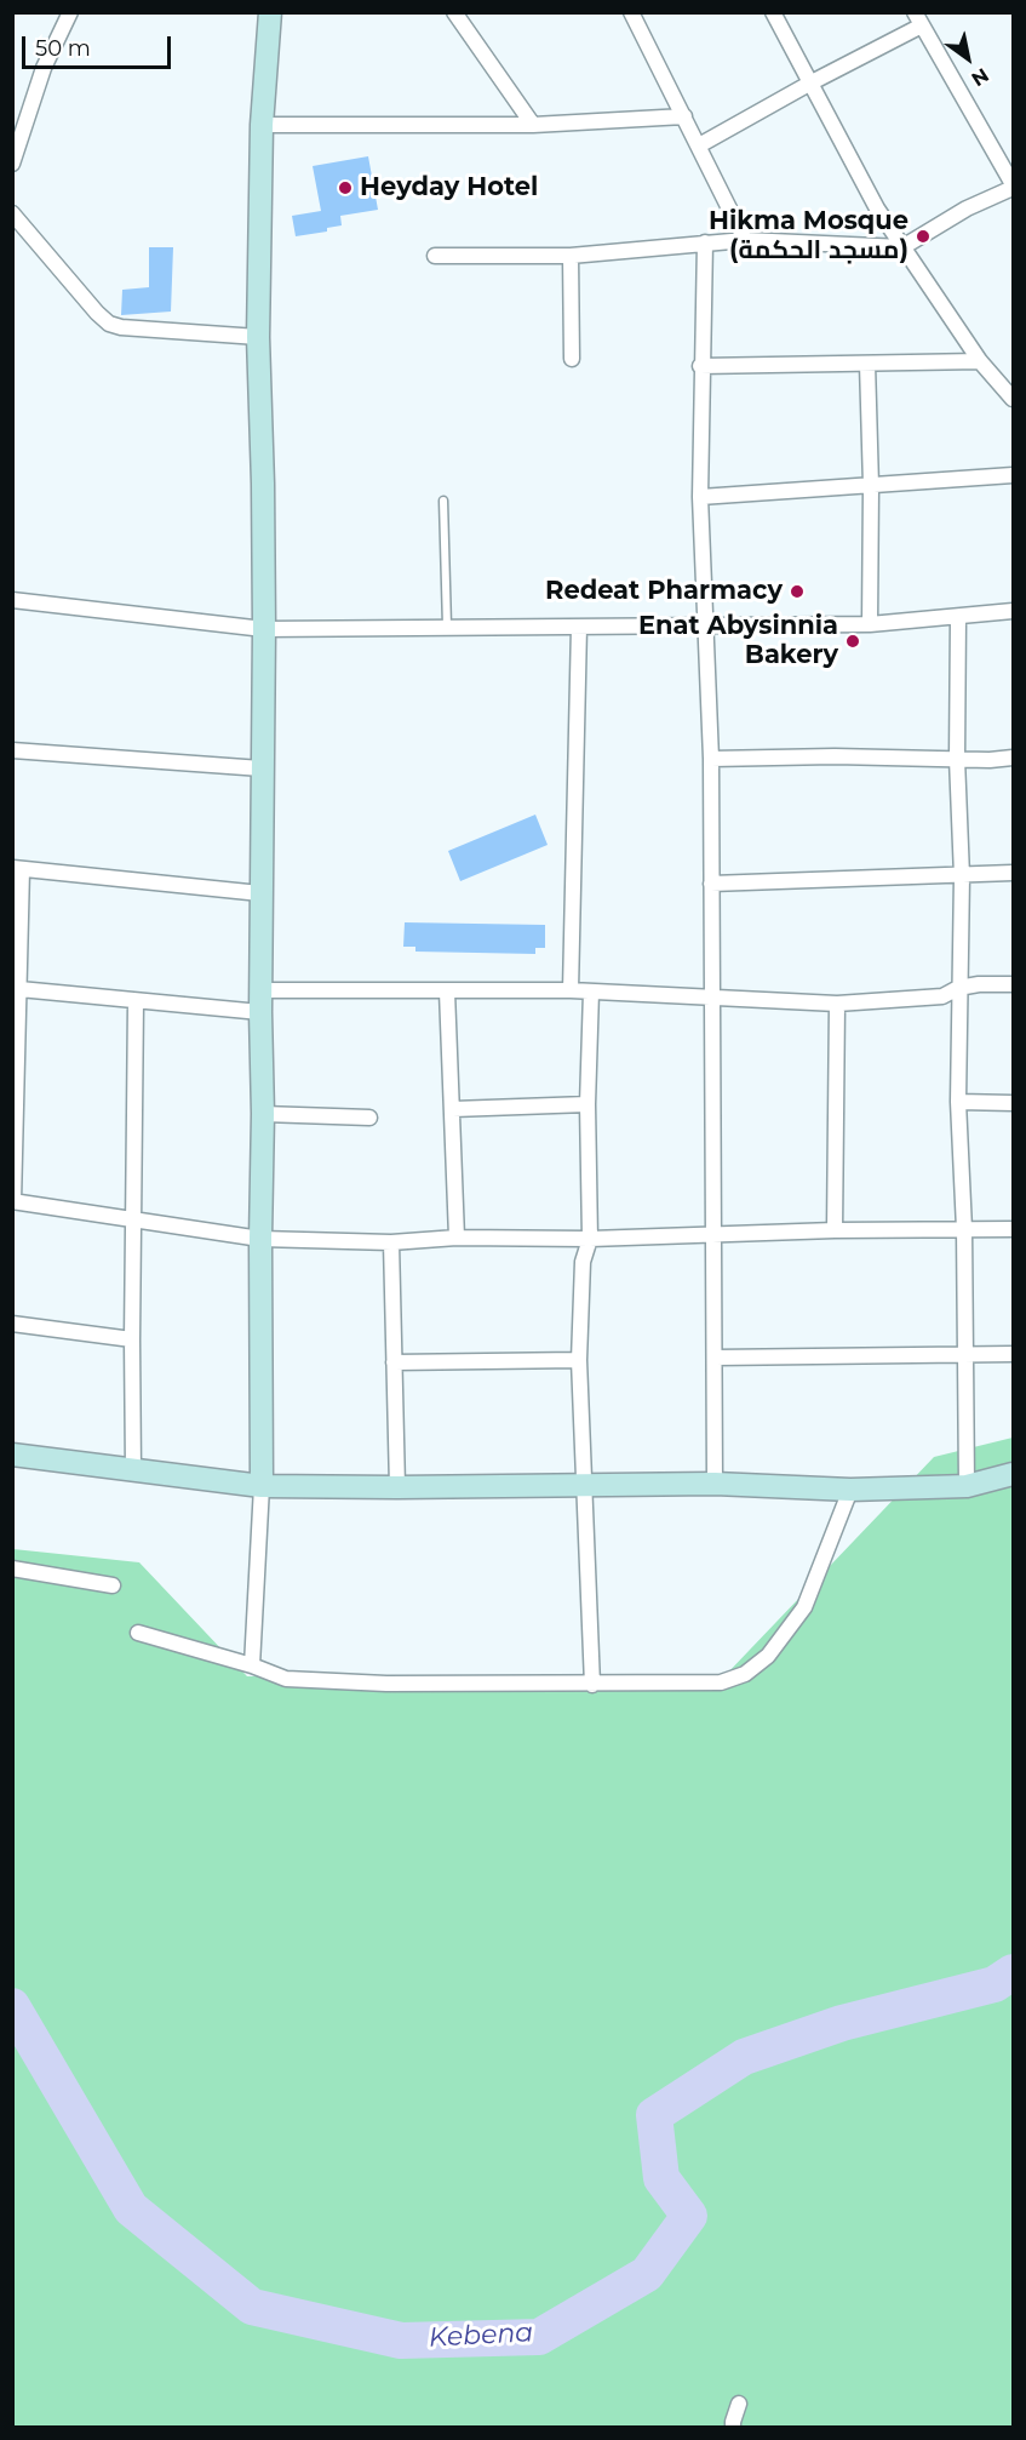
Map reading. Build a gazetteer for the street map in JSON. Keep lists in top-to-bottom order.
{
  "water": ["Kebena"],
  "places": [
    "Heyday Hotel",
    "Hikma Mosque (مسجد الحكمة)",
    "Redeat Pharmacy",
    "Enat Abysinnia Bakery"
  ],
  "scale_bar": "50 m",
  "north": "bottom right"
}
